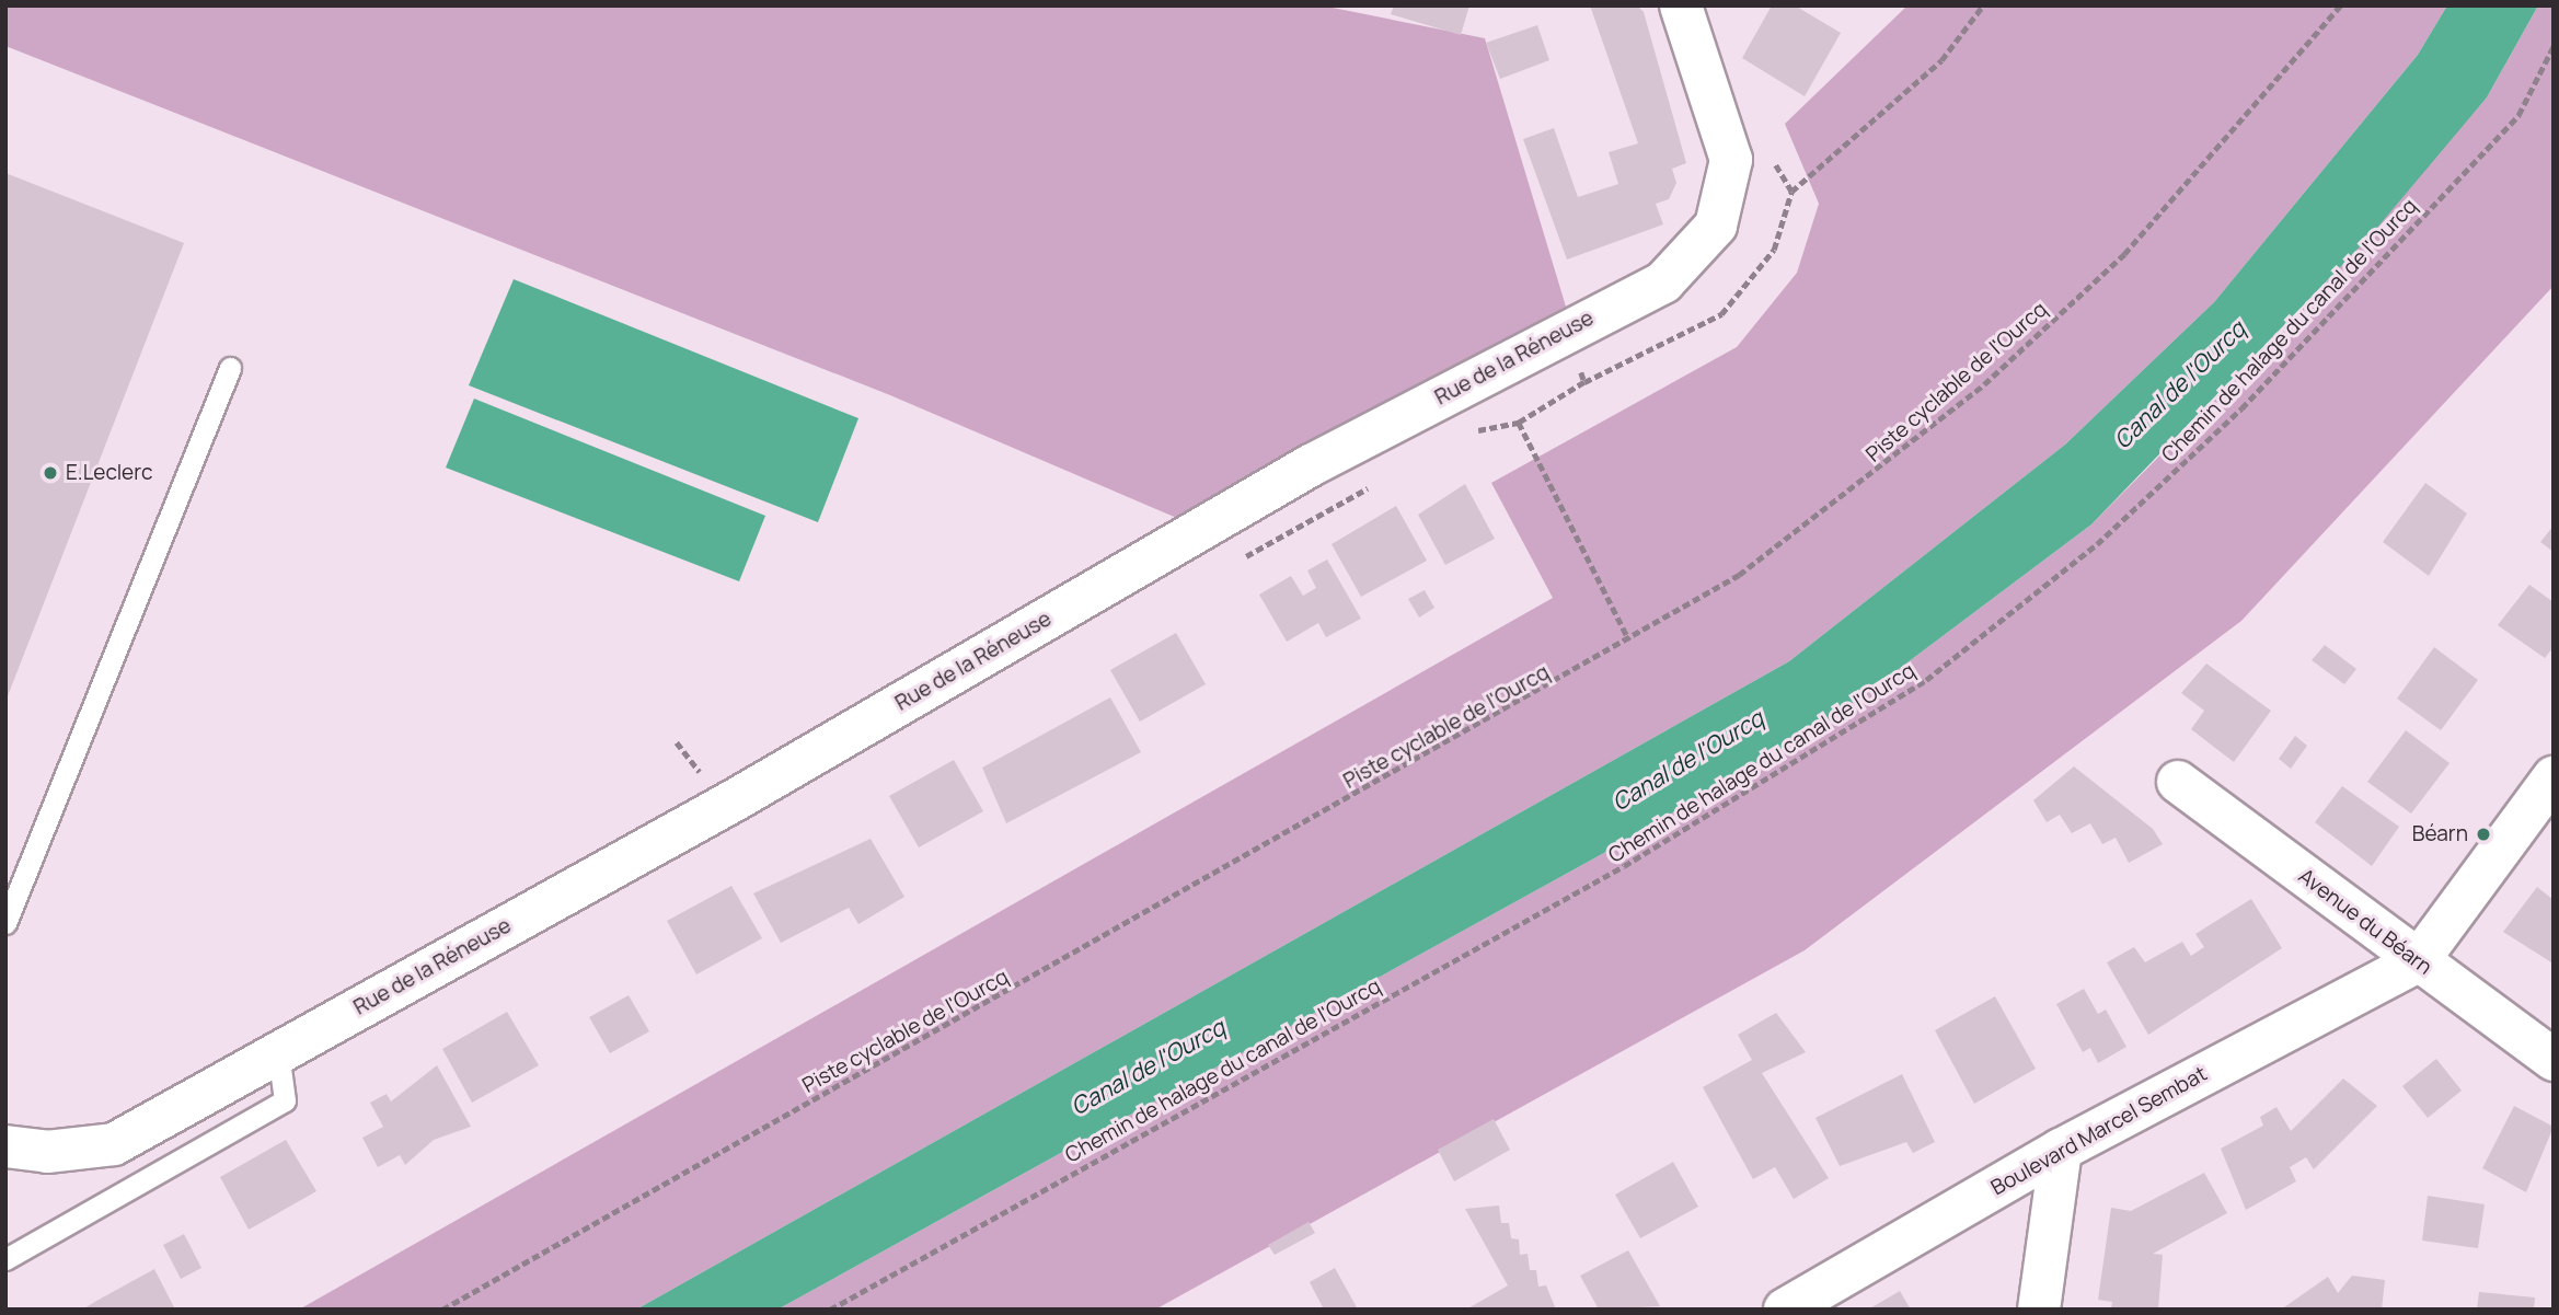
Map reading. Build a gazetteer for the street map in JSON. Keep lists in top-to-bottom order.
{
  "streets": {
    "street": ["Rue de la Réneuse", "Avenue du Béarn", "Boulevard Marcel Sembat"],
    "path": ["Chemin de halage du canal de l'Ourcq", "Piste cyclable de l'Ourcq"]
  },
  "crossings": [
    ["Avenue du Béarn", "Boulevard Marcel Sembat"]
  ],
  "water": ["Canal de l'Ourcq"],
  "places": ["E.Leclerc", "Béarn"]
}
